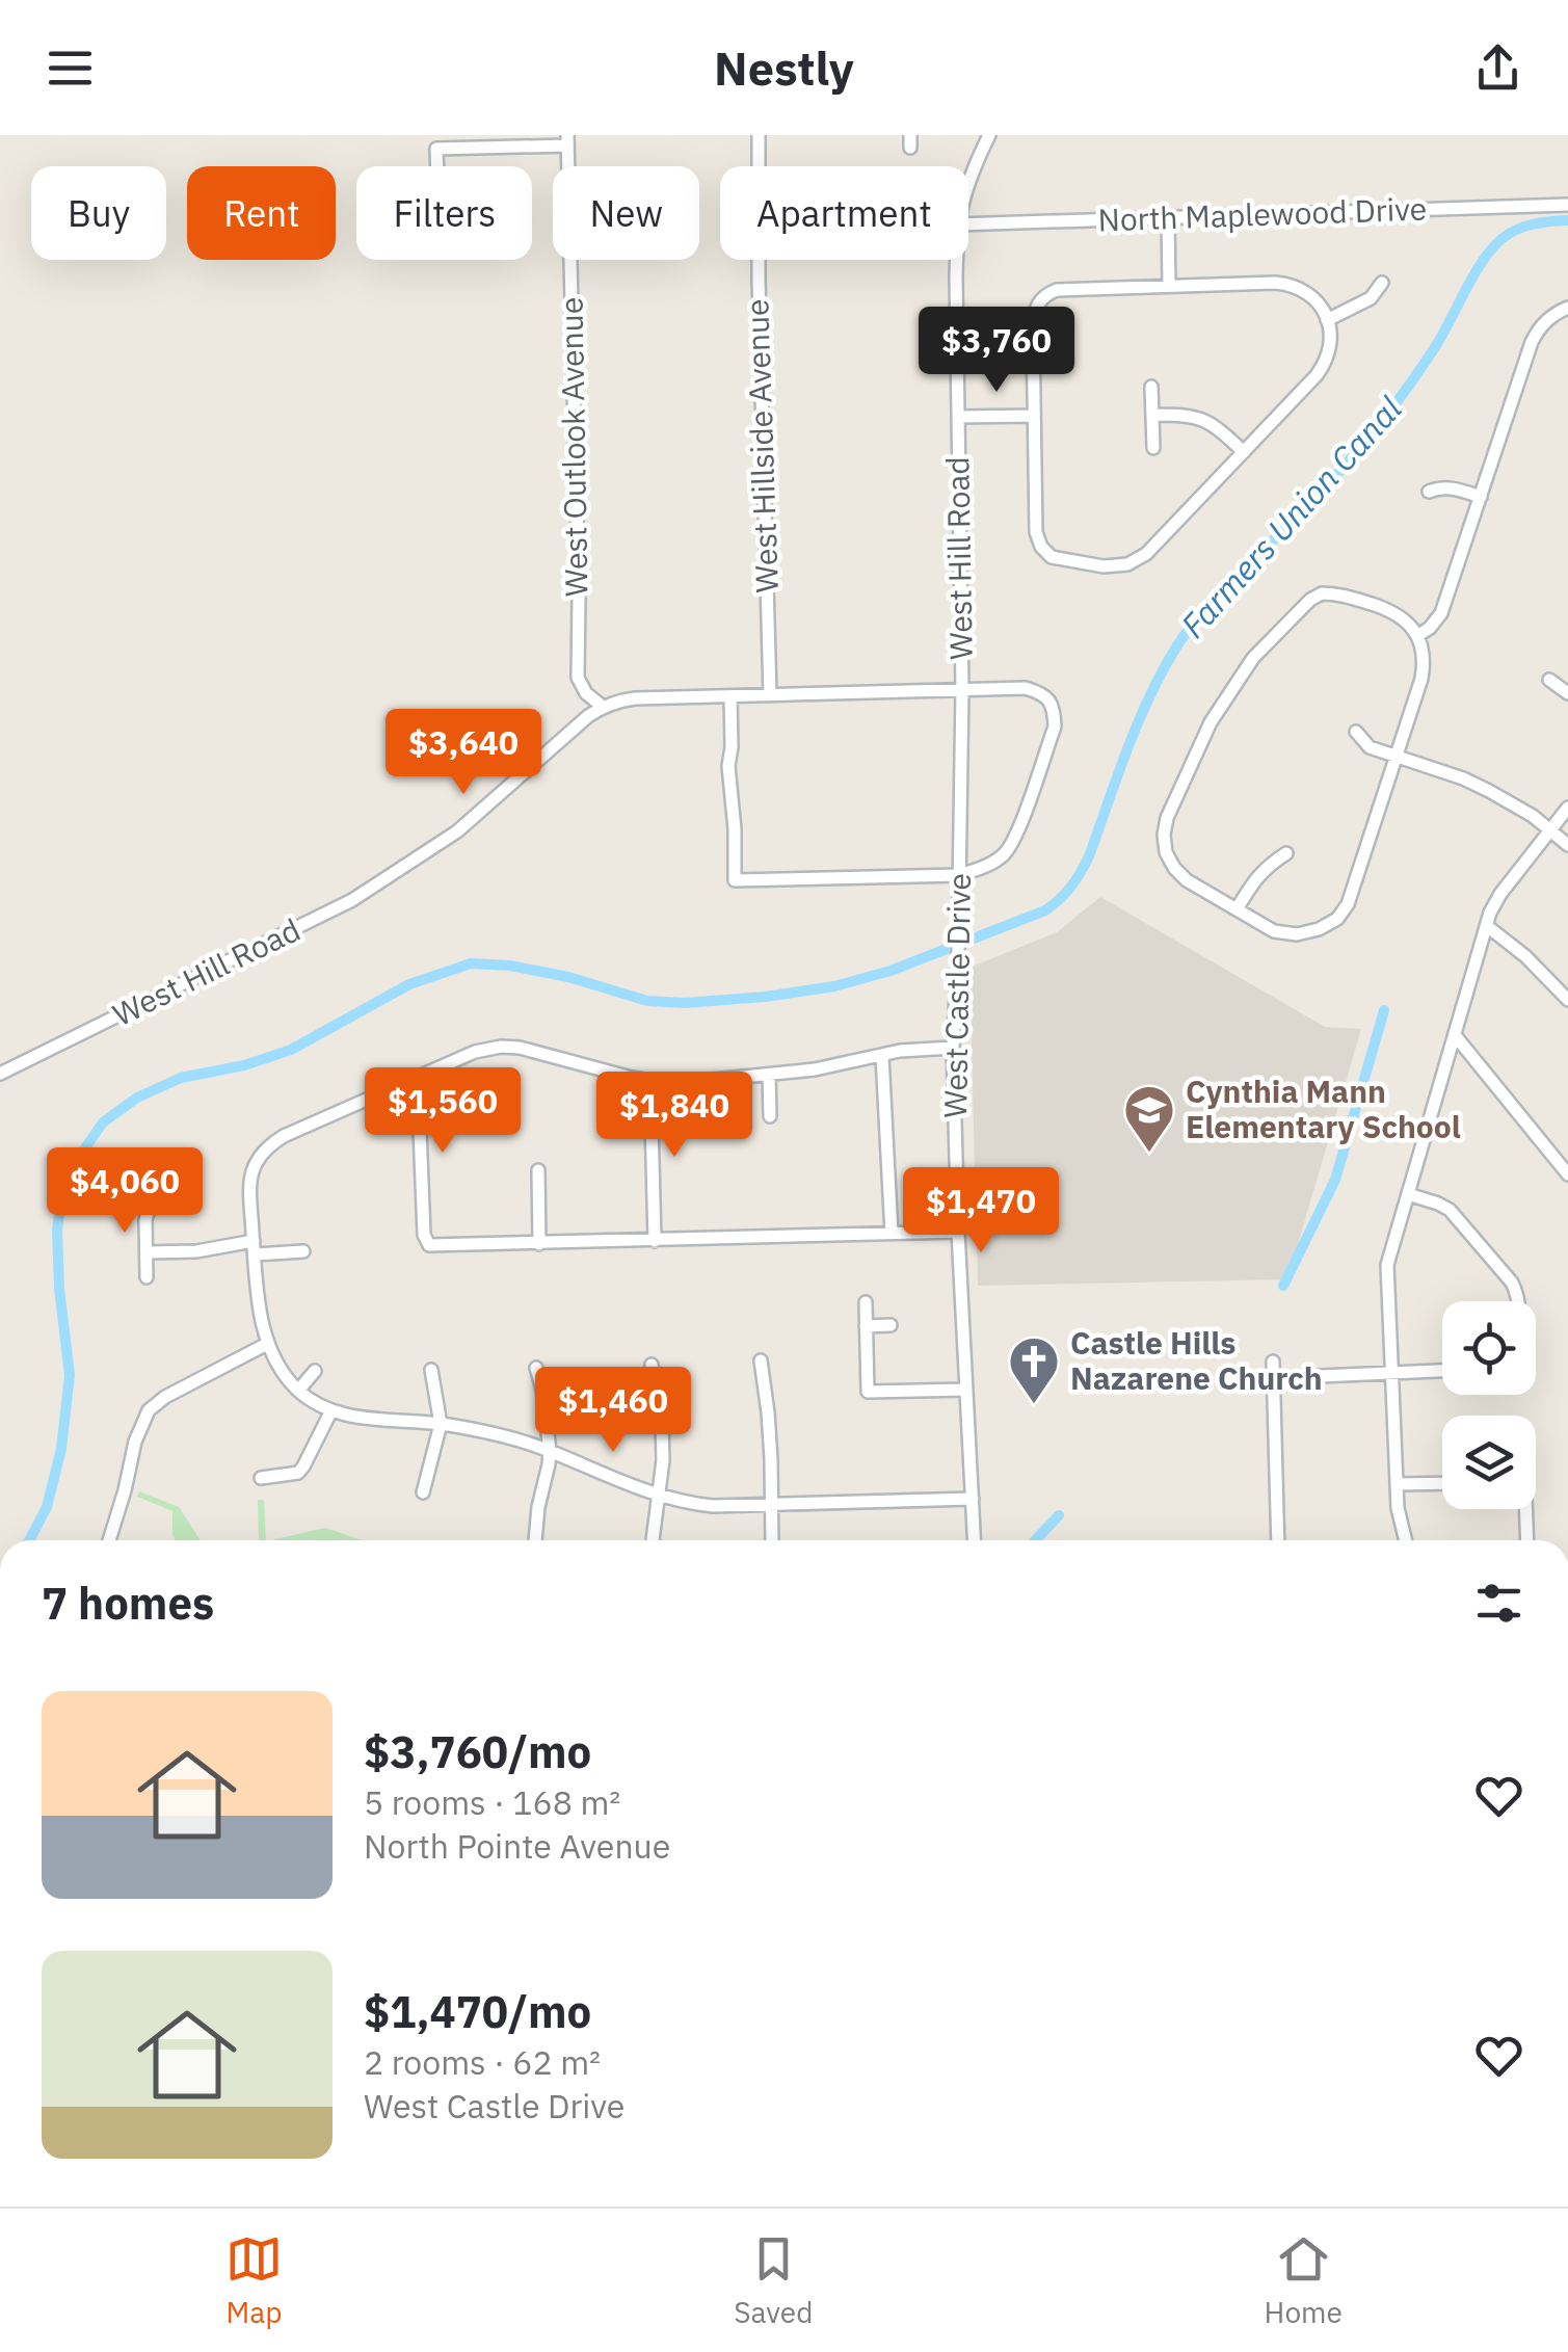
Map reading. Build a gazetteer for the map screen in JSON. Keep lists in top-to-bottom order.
{
  "streets": {
    "street": [
      "North Maplewood Drive",
      "West Hillside Avenue",
      "West Outlook Avenue",
      "West Hill Road",
      "West Castle Drive"
    ]
  },
  "crossings": [
    ["West Hillside Avenue", "West Hill Road"],
    ["West Outlook Avenue", "West Hill Road"],
    ["West Hill Road", "West Castle Drive"]
  ],
  "water": ["Farmers Union Canal"],
  "places": {
    "school or university": ["Cynthia Mann Elementary School"],
    "church": ["Castle Hills Nazarene Church"]
  },
  "page": {
    "header": "Nestly",
    "chip": [
      "Buy",
      "Rent",
      "Filters",
      "New",
      "Apartment"
    ],
    "price": [
      "$3,760",
      "$3,640",
      "$1,560",
      "$1,840",
      "$4,060",
      "$1,470",
      "$1,460"
    ],
    "heading": "7 homes",
    "list": [
      {
        "name": "$3,760/mo",
        "note": "5 rooms · 168 m² · North Pointe Avenue"
      },
      {
        "name": "$1,470/mo",
        "note": "2 rooms · 62 m² · West Castle Drive"
      }
    ],
    "tabs": ["Map", "Saved", "Home"]
  }
}
